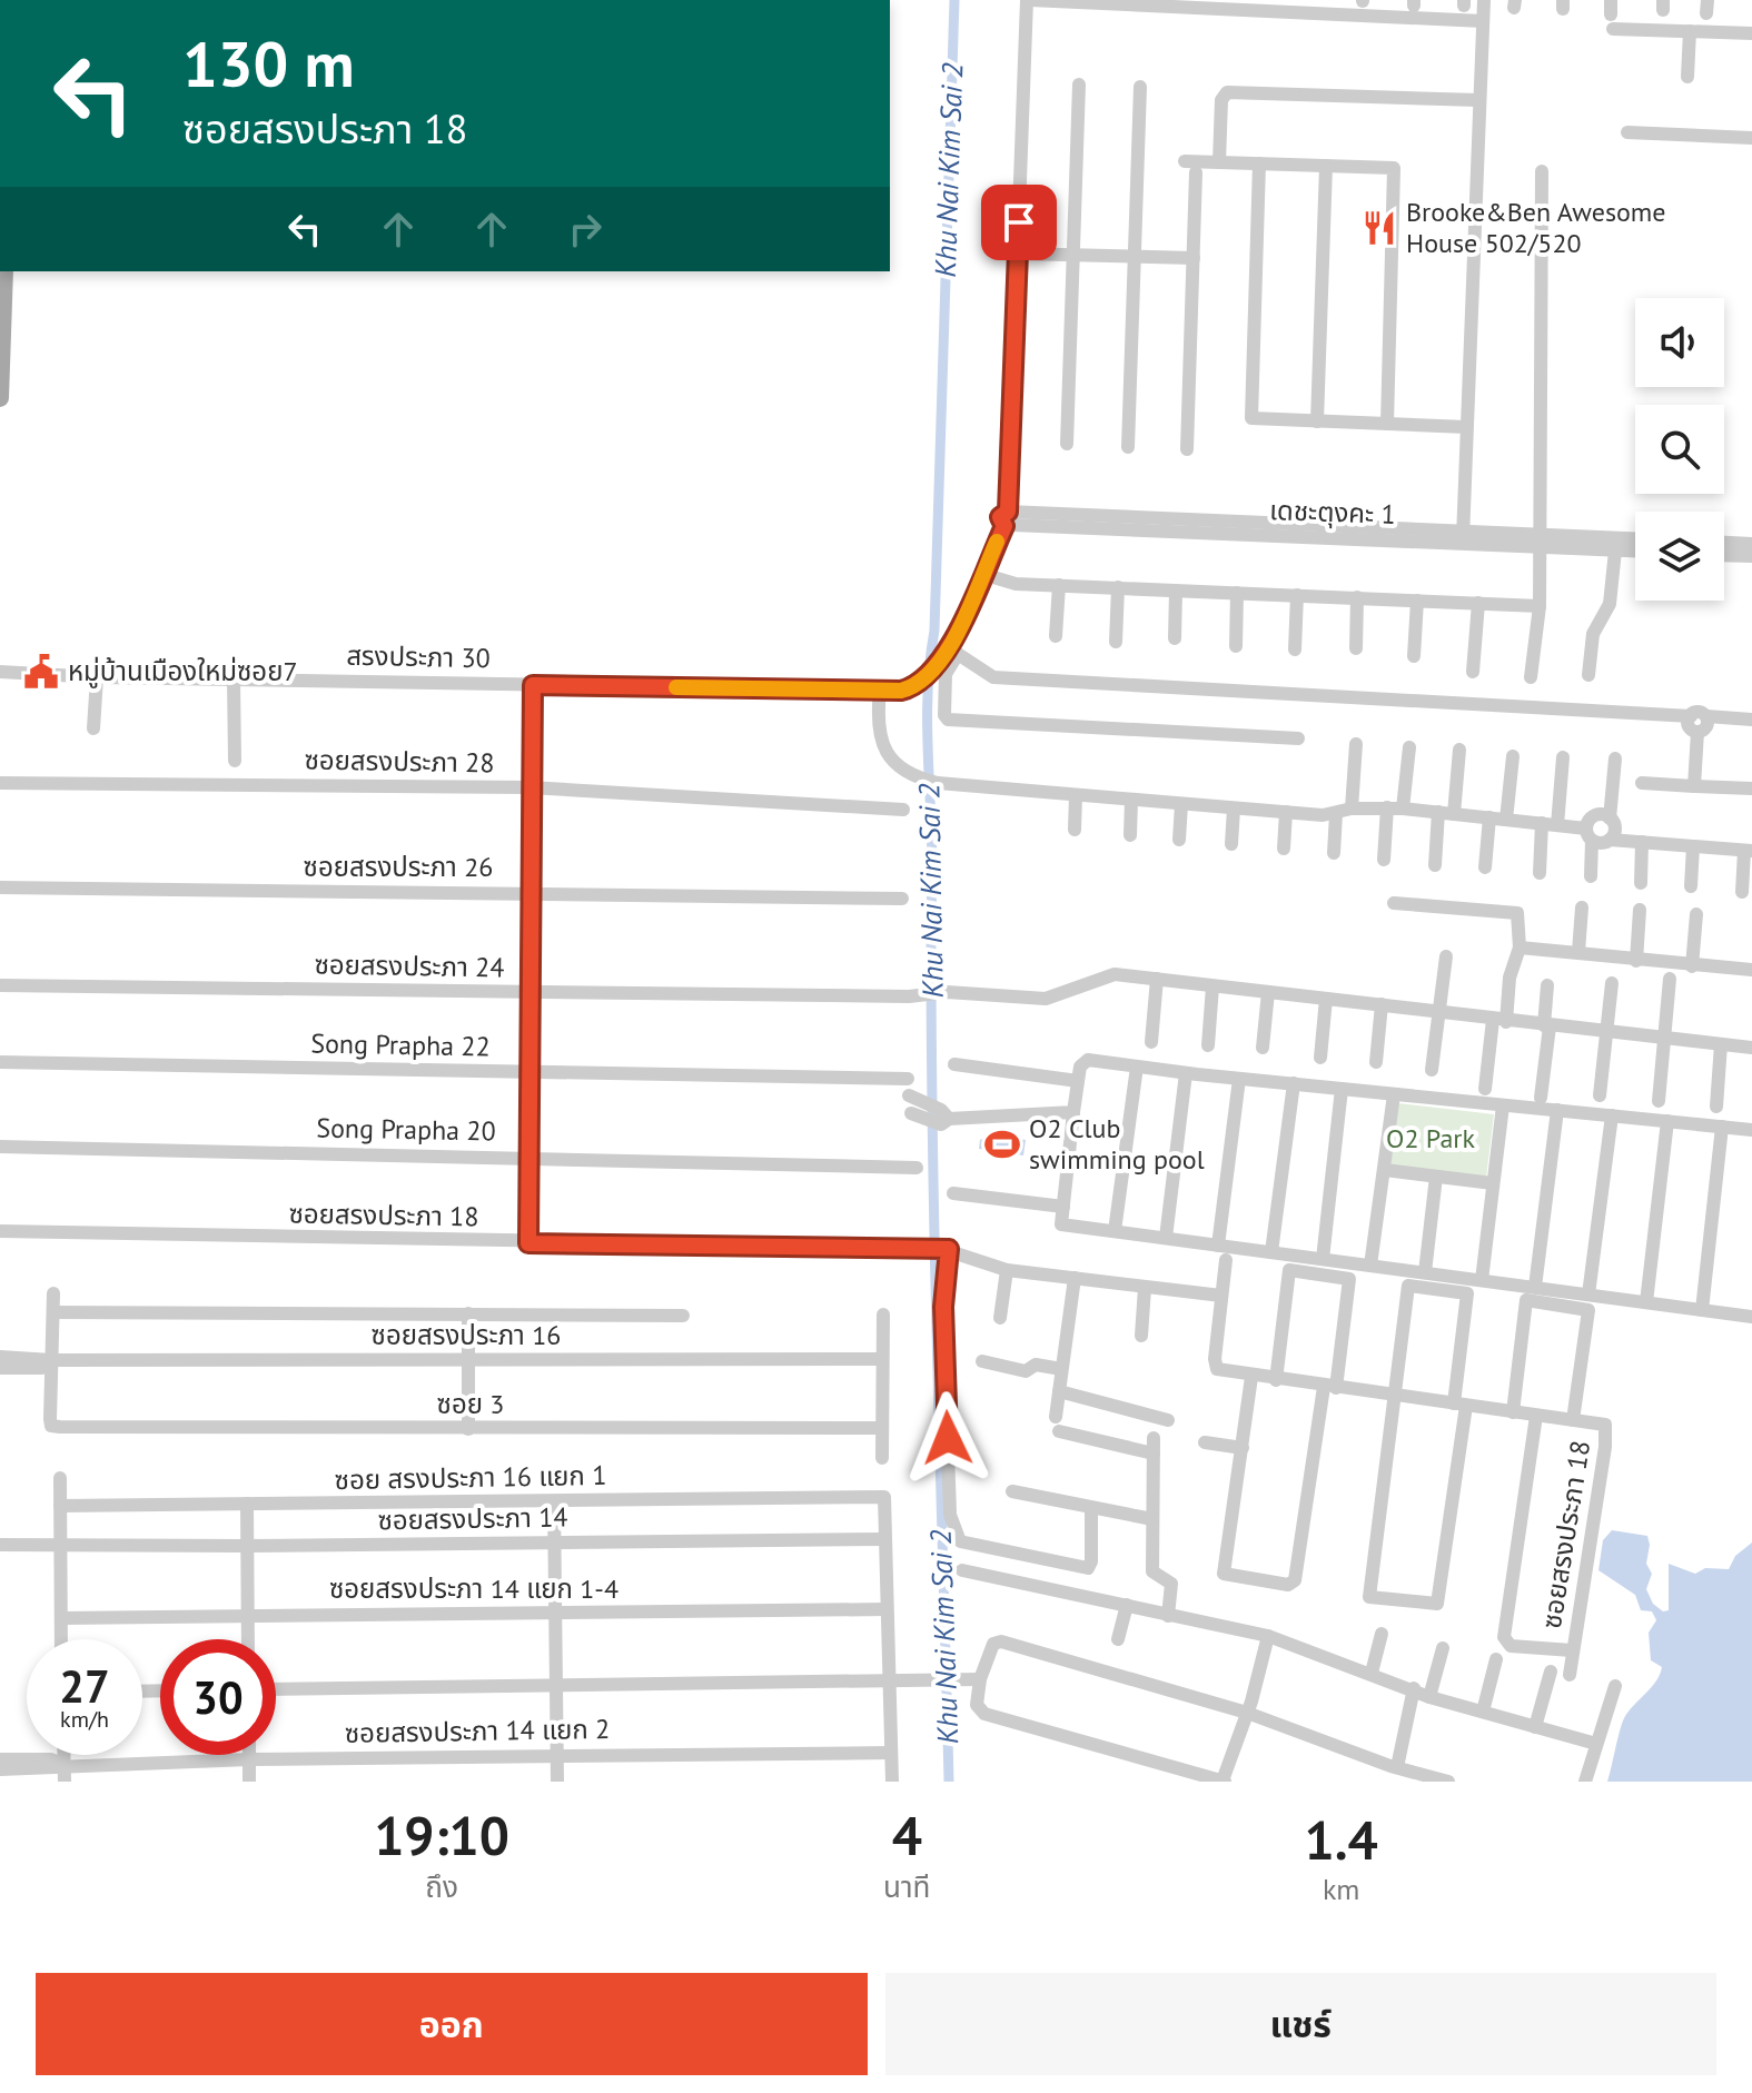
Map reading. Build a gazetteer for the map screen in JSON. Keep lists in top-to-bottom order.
{
  "streets": {
    "street": [
      "เดชะตุงคะ 1",
      "สรงประภา 30",
      "ซอยสรงประภา 28",
      "ซอยสรงประภา 26",
      "ซอยสรงประภา 24",
      "Song Prapha 22",
      "Song Prapha 20",
      "ซอยสรงประภา 18",
      "ซอยสรงประภา 16",
      "ซอย 3",
      "ซอย สรงประภา 16 แยก 1",
      "ซอยสรงประภา 14",
      "ซอยสรงประภา 14 แยก 1-4",
      "ซอยสรงประภา 14 แยก 2"
    ]
  },
  "crossings": [
    ["เดชะตุงคะ 1", "สรงประภา 30"],
    ["ซอยสรงประภา 16", "ซอย 3"],
    ["ซอย สรงประภา 16 แยก 1", "ซอยสรงประภา 14"]
  ],
  "water": ["Khu Nai Kim Sai 2"],
  "parks": ["O2 Park"],
  "places": {
    "restaurant": ["Brooke&Ben Awesome House 502/520"],
    "public building": ["หมู่บ้านเมืองใหม่ซอย7"],
    "sports": ["O2 Club swimming pool"]
  },
  "page": {
    "turn": ["130 m", "ซอยสรงประภา 18"],
    "speed": "27 km/h",
    "limit": "30",
    "eta": [
      "19:10",
      "ถึง",
      "4",
      "นาที",
      "1.4",
      "km"
    ],
    "buttons": ["ออก", "แชร์"]
  }
}
